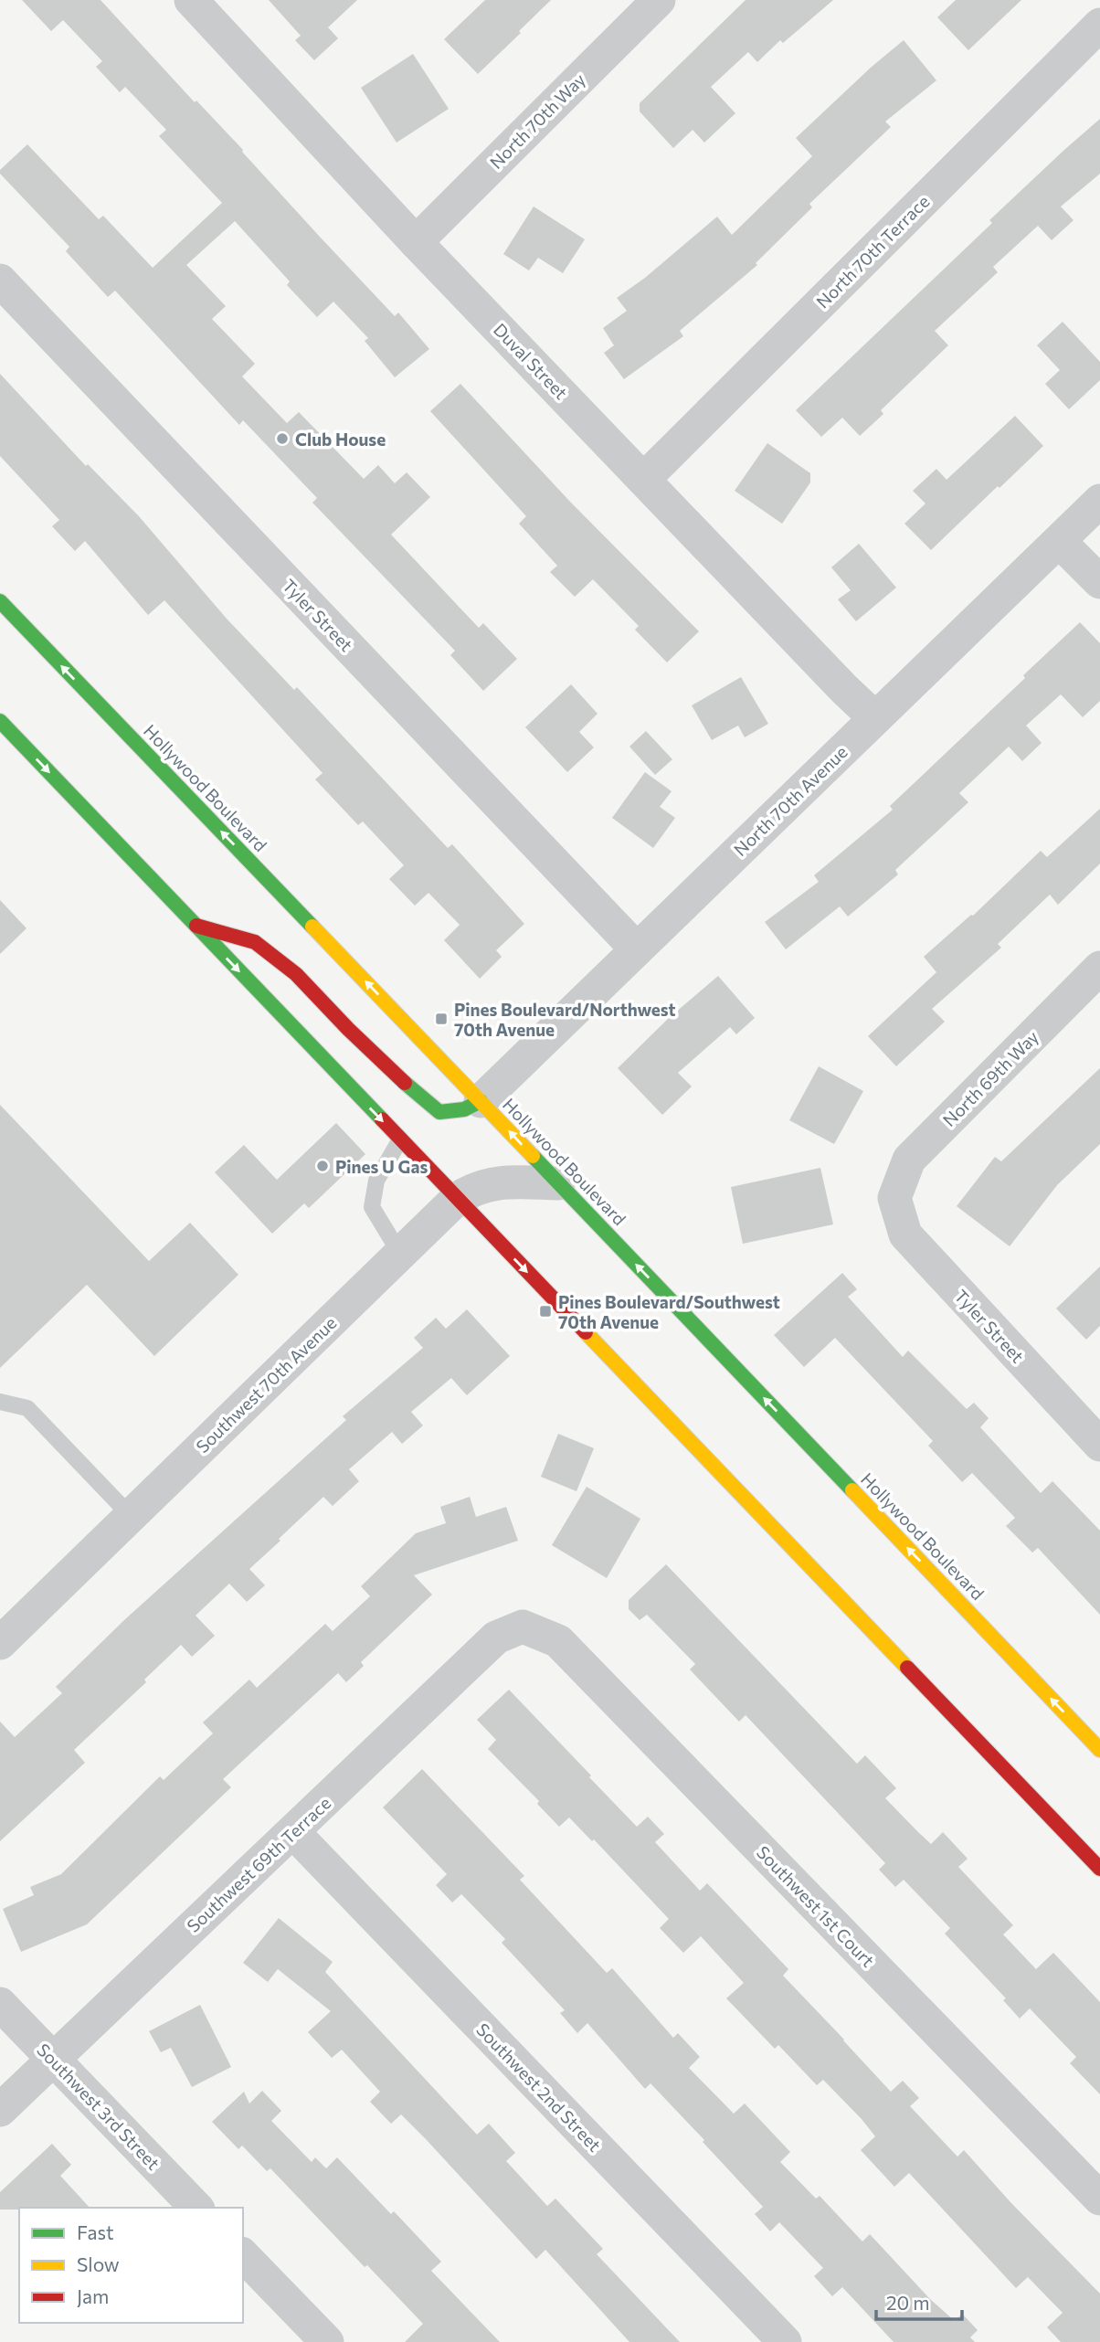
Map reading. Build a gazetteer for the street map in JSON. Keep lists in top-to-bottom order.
{
  "streets": {
    "highway": ["Hollywood Boulevard"],
    "street": [
      "North 70th Way",
      "North 70th Terrace",
      "Duval Street",
      "Tyler Street",
      "North 70th Avenue",
      "North 69th Way",
      "Southwest 70th Avenue",
      "Southwest 69th Terrace",
      "Southwest 1st Court",
      "Southwest 2nd Street",
      "Southwest 3rd Street"
    ]
  },
  "crossings": [
    ["North 70th Way", "Duval Street"],
    ["North 70th Terrace", "Duval Street"],
    ["Duval Street", "North 70th Avenue"],
    ["Tyler Street", "North 70th Avenue"],
    ["Tyler Street", "North 69th Way"],
    ["Hollywood Boulevard", "North 70th Avenue"],
    ["Hollywood Boulevard", "Southwest 70th Avenue"],
    ["Southwest 69th Terrace", "Southwest 1st Court"],
    ["Southwest 69th Terrace", "Southwest 2nd Street"],
    ["Southwest 69th Terrace", "Southwest 3rd Street"]
  ],
  "places": {
    "other": ["Club House", "Pines U Gas"],
    "transit": ["Pines Boulevard/Northwest 70th Avenue", "Pines Boulevard/Southwest 70th Avenue"]
  },
  "legend": ["Fast", "Slow", "Jam"],
  "scale_bar": "20 m"
}
